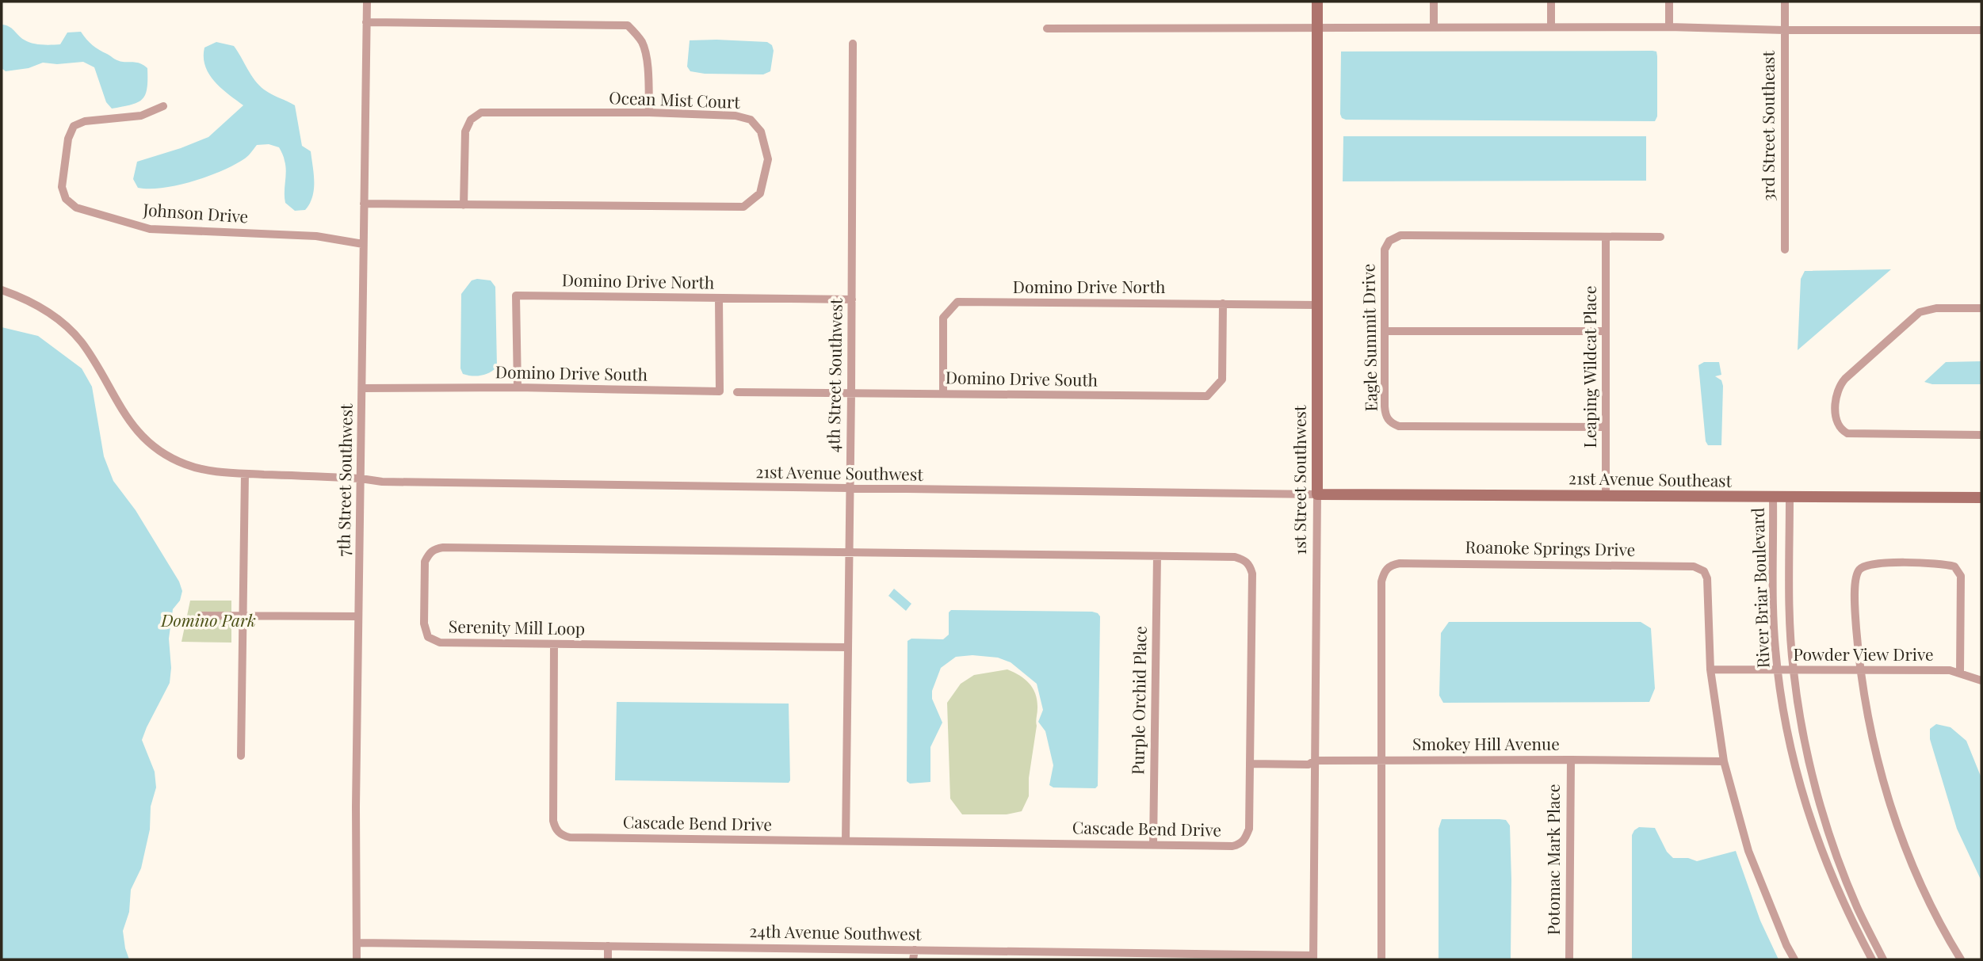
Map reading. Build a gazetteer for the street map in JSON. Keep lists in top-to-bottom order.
{
  "streets": {
    "street": [
      "Ocean Mist Court",
      "3rd Street Southeast",
      "Johnson Drive",
      "Domino Drive North",
      "Eagle Summit Drive",
      "Leaping Wildcat Place",
      "Domino Drive South",
      "4th Street Southwest",
      "21st Avenue Southwest",
      "7th Street Southwest",
      "1st Street Southwest",
      "21st Avenue Southeast",
      "Roanoke Springs Drive",
      "River Briar Boulevard",
      "Serenity Mill Loop",
      "Powder View Drive",
      "Purple Orchid Place",
      "Smokey Hill Avenue",
      "Cascade Bend Drive",
      "Potomac Mark Place",
      "24th Avenue Southwest"
    ]
  },
  "crossings": [
    ["Ocean Mist Court", "7th Street Southwest"],
    ["Johnson Drive", "7th Street Southwest"],
    ["Domino Drive North", "Domino Drive South"],
    ["Domino Drive North", "4th Street Southwest"],
    ["Domino Drive North", "1st Street Southwest"],
    ["Eagle Summit Drive", "Leaping Wildcat Place"],
    ["Leaping Wildcat Place", "21st Avenue Southeast"],
    ["Domino Drive South", "4th Street Southwest"],
    ["Domino Drive South", "7th Street Southwest"],
    ["4th Street Southwest", "21st Avenue Southwest"],
    ["4th Street Southwest", "Serenity Mill Loop"],
    ["4th Street Southwest", "Cascade Bend Drive"],
    ["21st Avenue Southwest", "7th Street Southwest"],
    ["21st Avenue Southwest", "1st Street Southwest"],
    ["21st Avenue Southwest", "21st Avenue Southeast"],
    ["7th Street Southwest", "24th Avenue Southwest"],
    ["1st Street Southwest", "21st Avenue Southeast"],
    ["1st Street Southwest", "Smokey Hill Avenue"],
    ["1st Street Southwest", "24th Avenue Southwest"],
    ["21st Avenue Southeast", "River Briar Boulevard"],
    ["Roanoke Springs Drive", "Powder View Drive"],
    ["Roanoke Springs Drive", "Smokey Hill Avenue"],
    ["River Briar Boulevard", "Powder View Drive"],
    ["Serenity Mill Loop", "Cascade Bend Drive"],
    ["Purple Orchid Place", "Cascade Bend Drive"],
    ["Smokey Hill Avenue", "Cascade Bend Drive"],
    ["Smokey Hill Avenue", "Potomac Mark Place"]
  ],
  "parks": ["Domino Park"]
}
